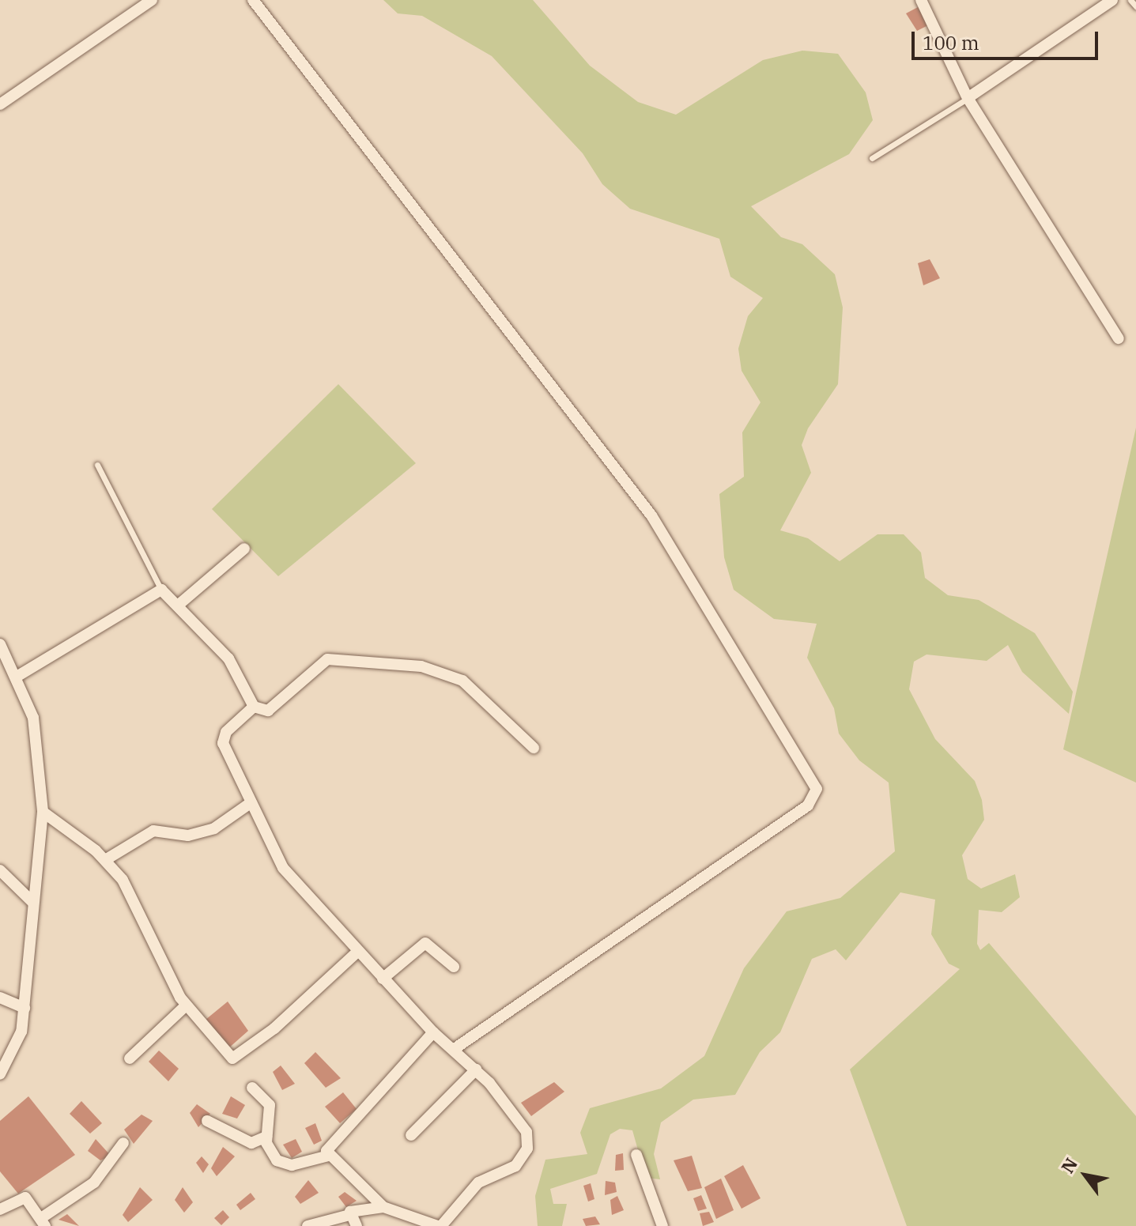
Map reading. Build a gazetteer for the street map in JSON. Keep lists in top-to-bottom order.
{
  "scale_bar": "100 m",
  "north": "top left"
}
